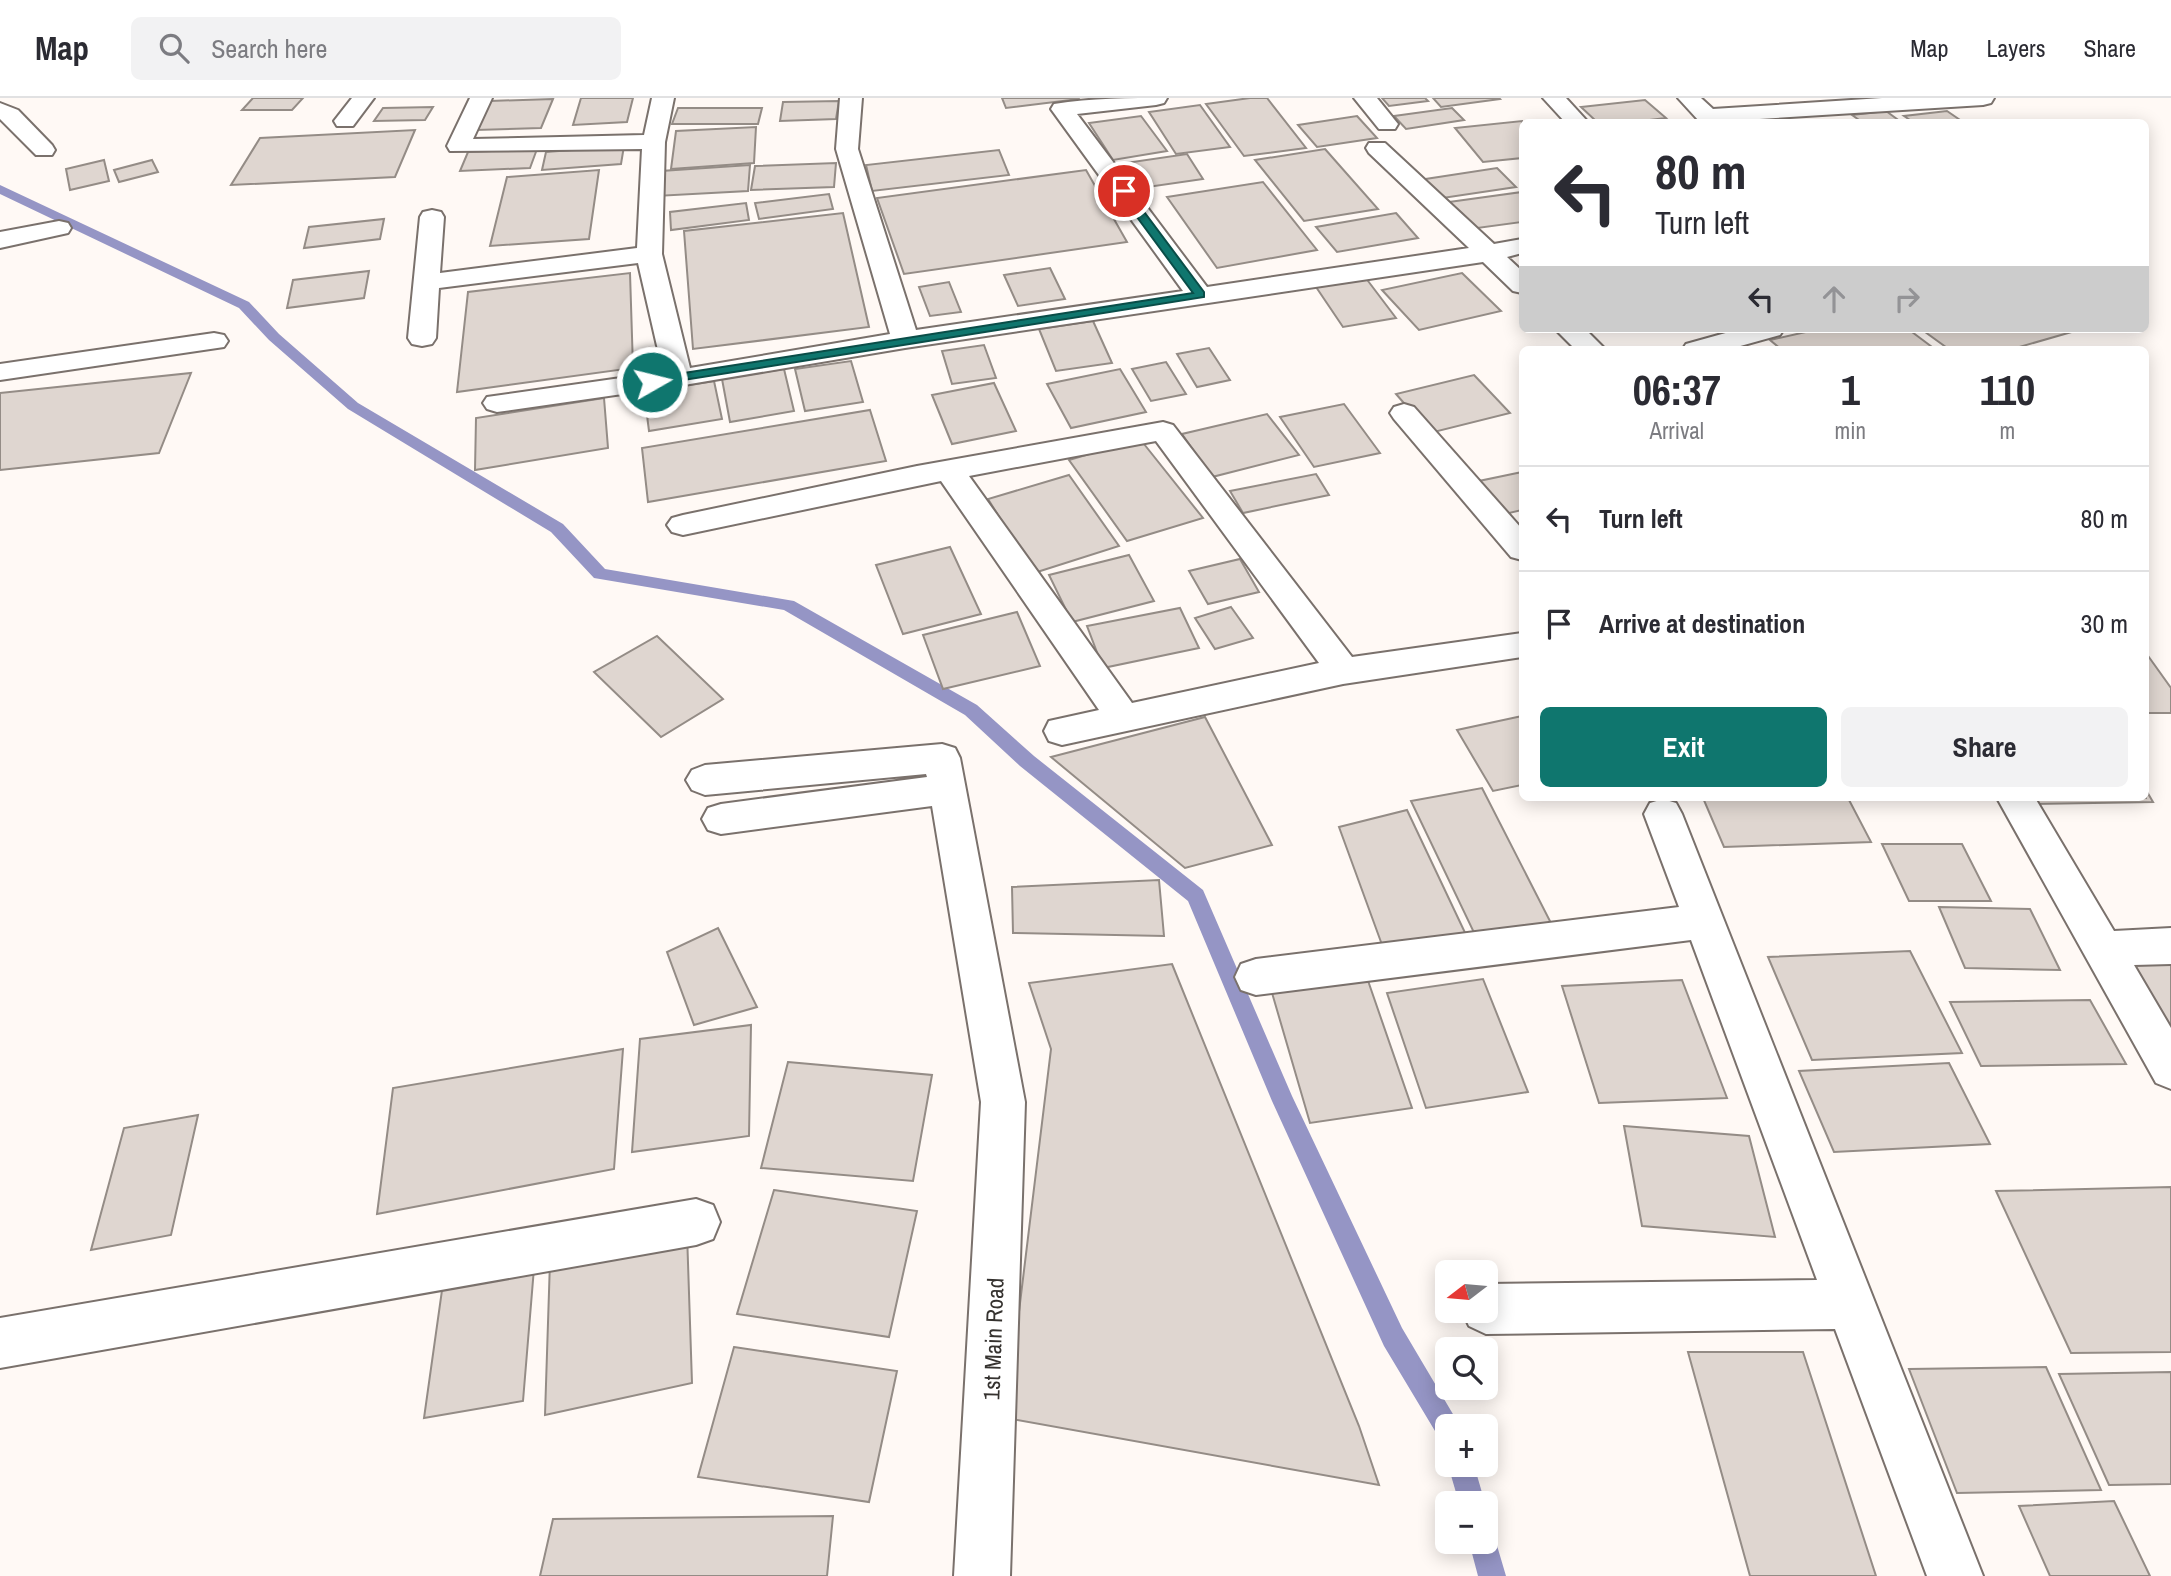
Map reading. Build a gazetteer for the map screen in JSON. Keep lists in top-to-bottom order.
{
  "streets": {
    "street": ["1st Main Road"]
  },
  "north": "left",
  "page": {
    "header": "Map",
    "search": "Search here",
    "nav": ["Map", "Layers", "Share"],
    "turn": ["80 m", "Turn left"],
    "eta": [
      "06:37",
      "Arrival",
      "1",
      "min",
      "110",
      "m"
    ],
    "list": [
      {
        "name": "Turn left",
        "value": "80 m"
      },
      {
        "name": "Arrive at destination",
        "value": "30 m"
      }
    ],
    "buttons": ["Exit", "Share"],
    "map_buttons": ["+", "−"]
  }
}
